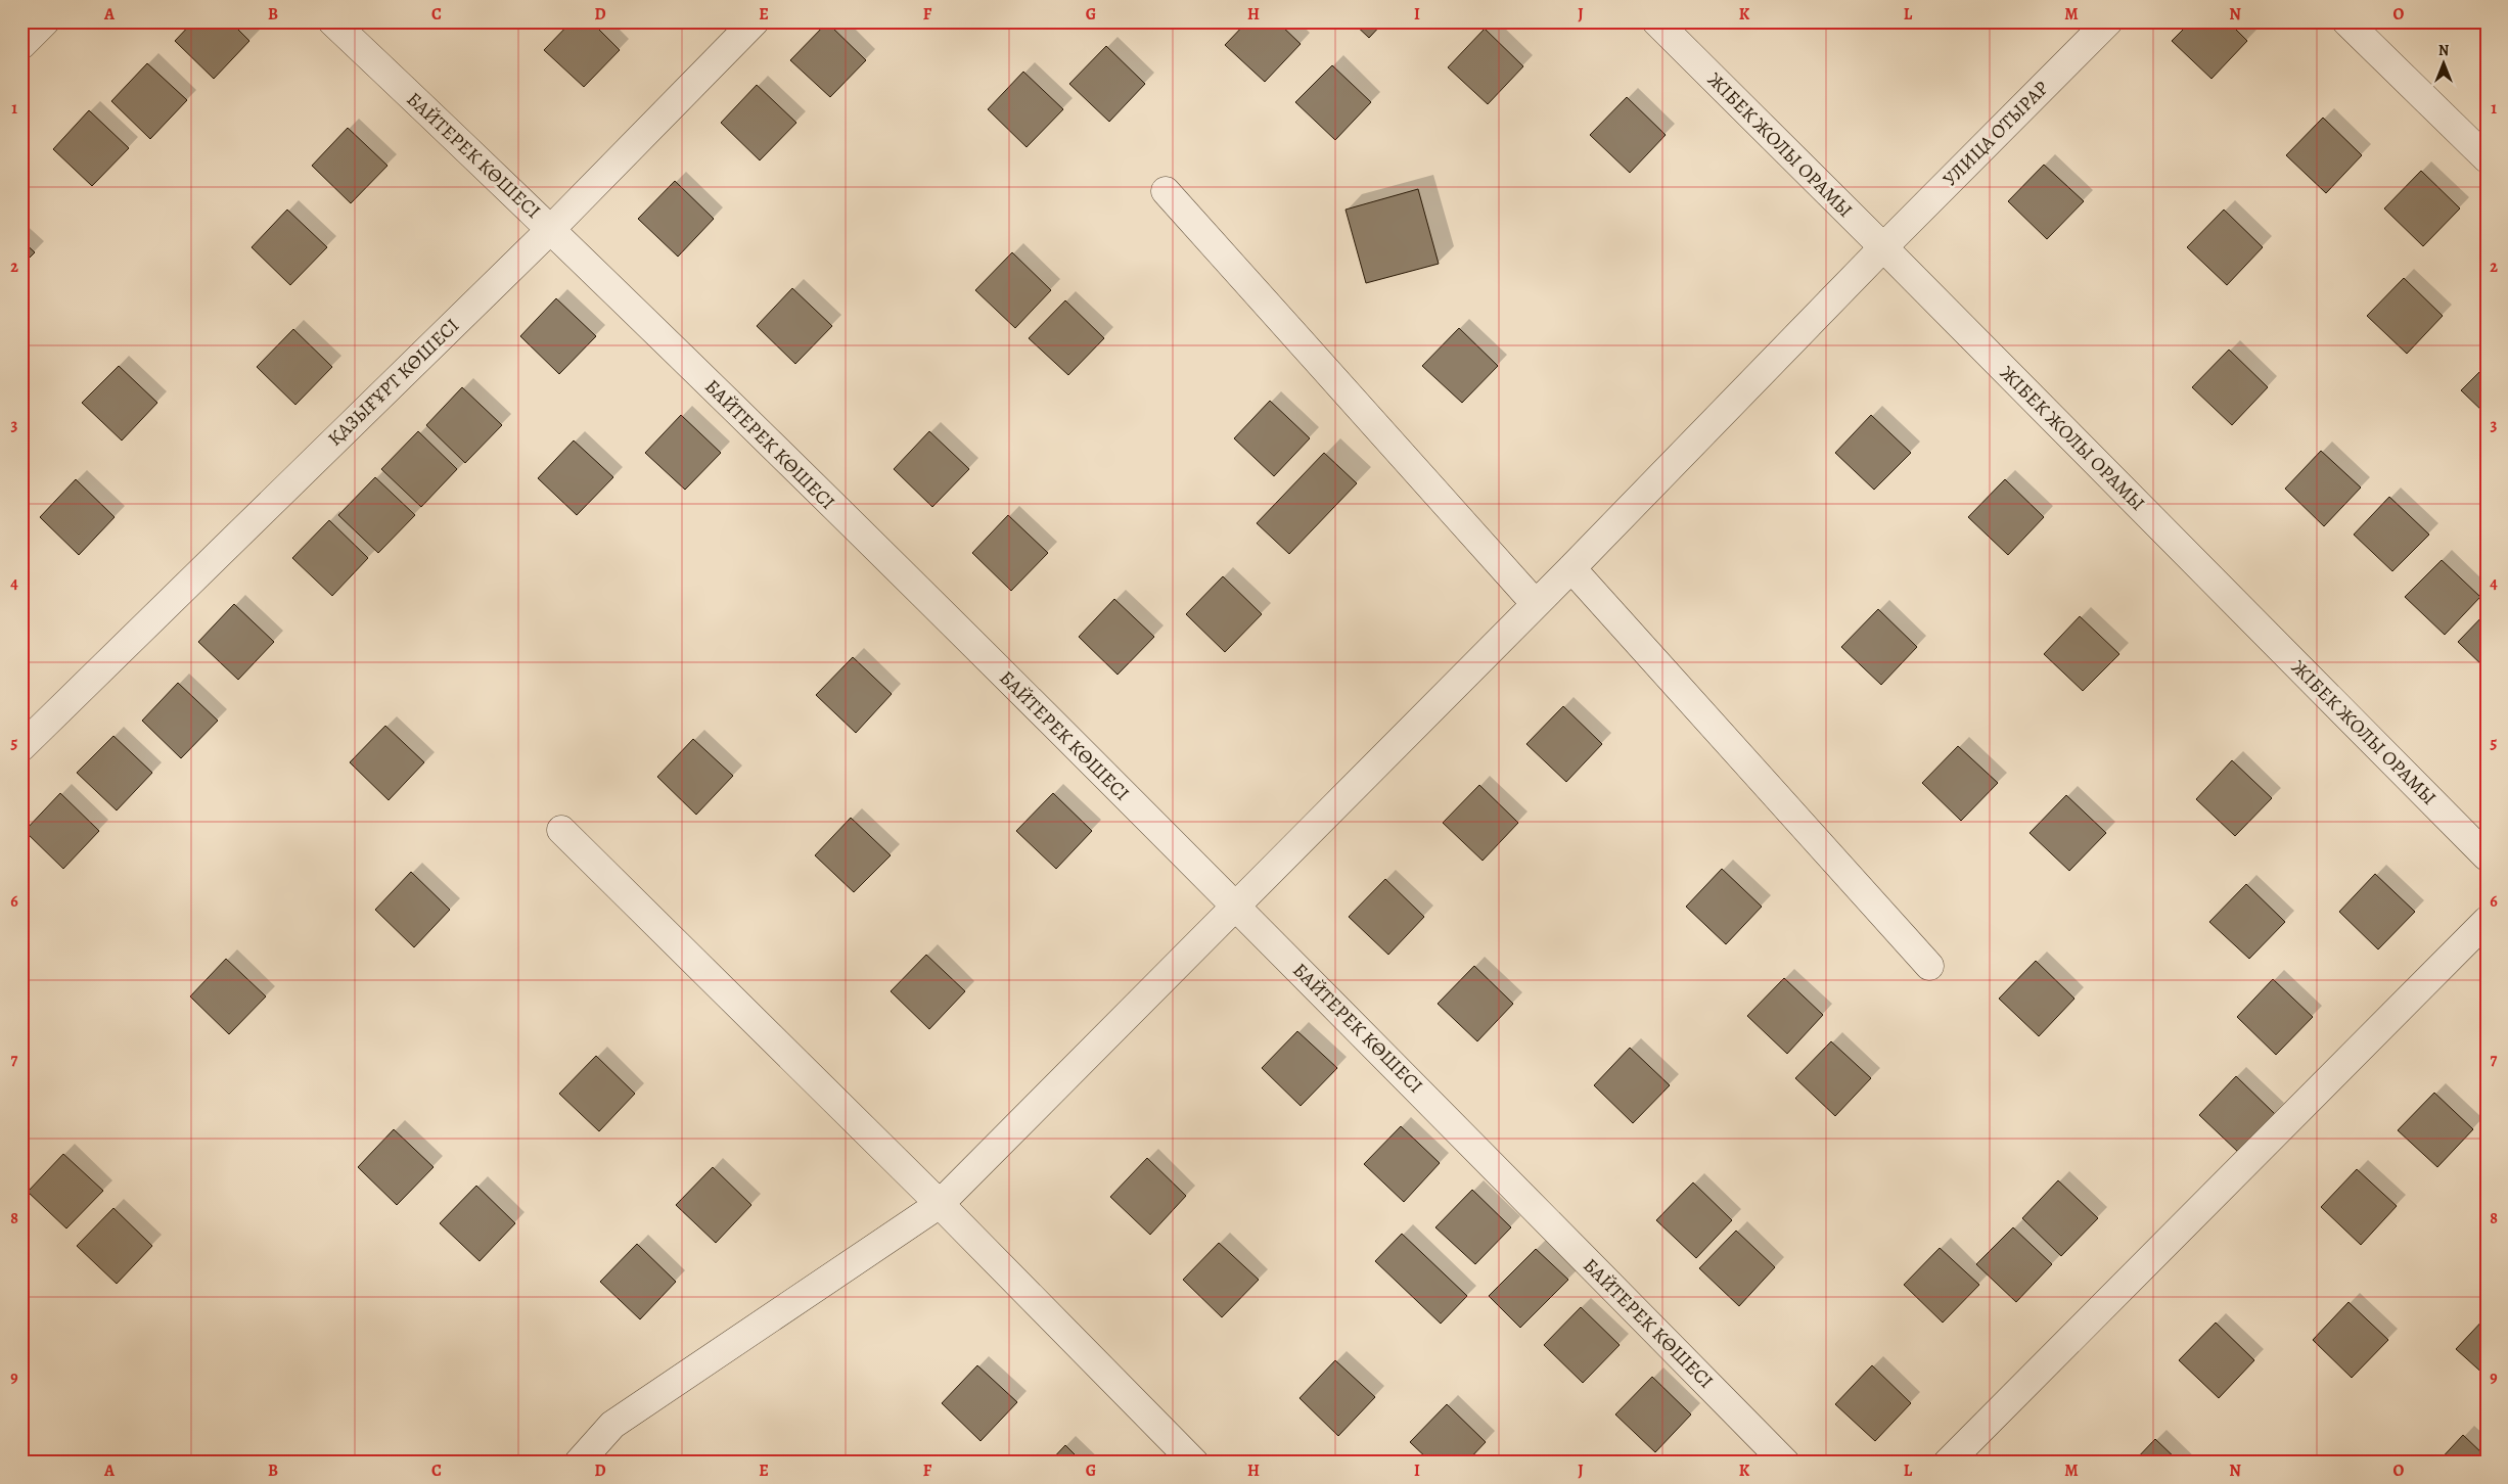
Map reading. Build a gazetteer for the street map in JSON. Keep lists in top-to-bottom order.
{
  "streets": {
    "street": [
      "УЛИЦА ОТЫРАР",
      "ЖІБЕК ЖОЛЫ ОРАМЫ",
      "БАЙТЕРЕК КӨШЕСІ",
      "ҚАЗЫҒҰРТ КӨШЕСІ"
    ]
  },
  "crossings": [
    ["УЛИЦА ОТЫРАР", "ЖІБЕК ЖОЛЫ ОРАМЫ"],
    ["УЛИЦА ОТЫРАР", "БАЙТЕРЕК КӨШЕСІ"],
    ["БАЙТЕРЕК КӨШЕСІ", "ҚАЗЫҒҰРТ КӨШЕСІ"]
  ],
  "north": "top",
  "grid": {
    "columns": [
      "A",
      "B",
      "C",
      "D",
      "E",
      "F",
      "G",
      "H",
      "I",
      "J",
      "K",
      "L",
      "M",
      "N",
      "O"
    ],
    "rows": [
      "1",
      "2",
      "3",
      "4",
      "5",
      "6",
      "7",
      "8",
      "9"
    ]
  }
}
